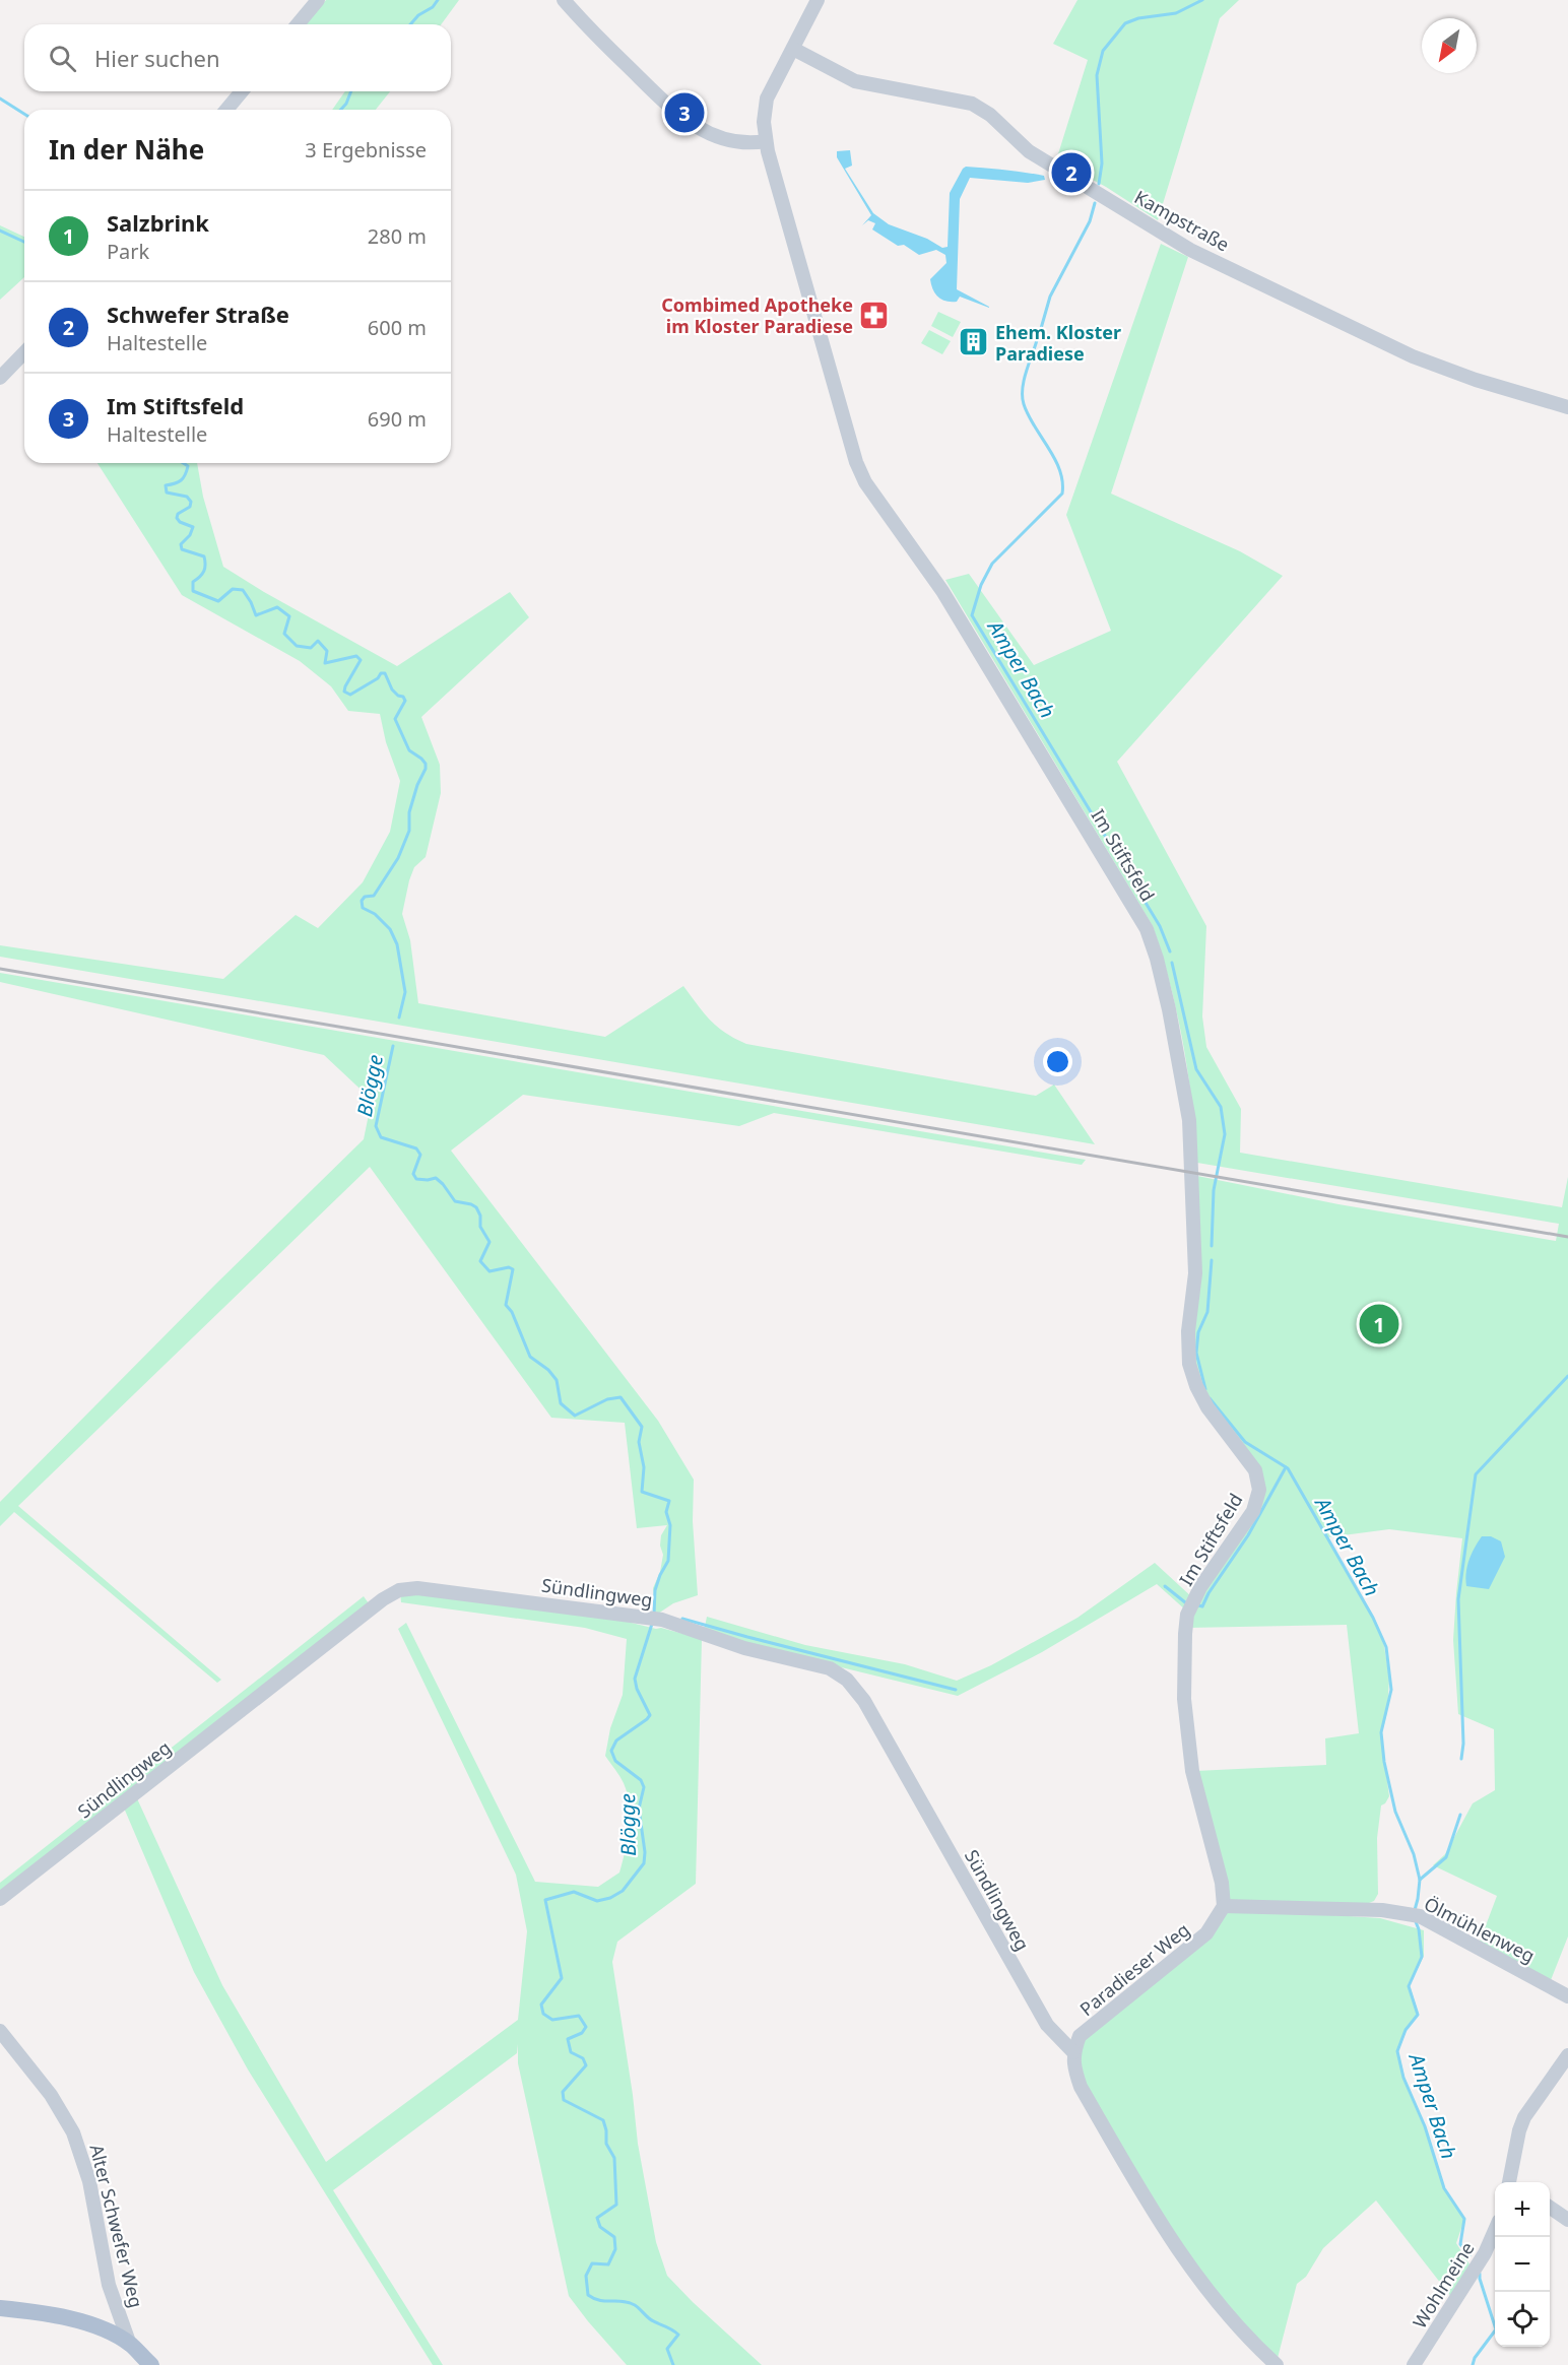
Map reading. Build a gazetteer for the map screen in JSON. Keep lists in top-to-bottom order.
{
  "streets": {
    "street": [
      "Kampstraße",
      "Im Stiftsfeld",
      "Sündlingweg",
      "Ölmühlenweg",
      "Paradieser Weg",
      "Alter Schwefer Weg",
      "Wohlmeine"
    ]
  },
  "crossings": [
    ["Kampstraße", "Im Stiftsfeld"],
    ["Im Stiftsfeld", "Ölmühlenweg"],
    ["Im Stiftsfeld", "Paradieser Weg"],
    ["Sündlingweg", "Paradieser Weg"],
    ["Ölmühlenweg", "Paradieser Weg"]
  ],
  "water": ["Amper Bach", "Blögge"],
  "places": {
    "pharmacy": ["Combimed Apotheke im Kloster Paradiese"],
    "building": ["Ehem. Kloster Paradiese"]
  },
  "north": "bottom left",
  "page": {
    "search": "Hier suchen",
    "pins": ["3", "2", "1"],
    "heading": ["In der Nähe", "3 Ergebnisse"],
    "list": [
      {
        "mark": "1",
        "name": "Salzbrink",
        "note": "Park",
        "value": "280 m"
      },
      {
        "mark": "2",
        "name": "Schwefer Straße",
        "note": "Haltestelle",
        "value": "600 m"
      },
      {
        "mark": "3",
        "name": "Im Stiftsfeld",
        "note": "Haltestelle",
        "value": "690 m"
      }
    ],
    "map_buttons": ["+", "−"]
  }
}
